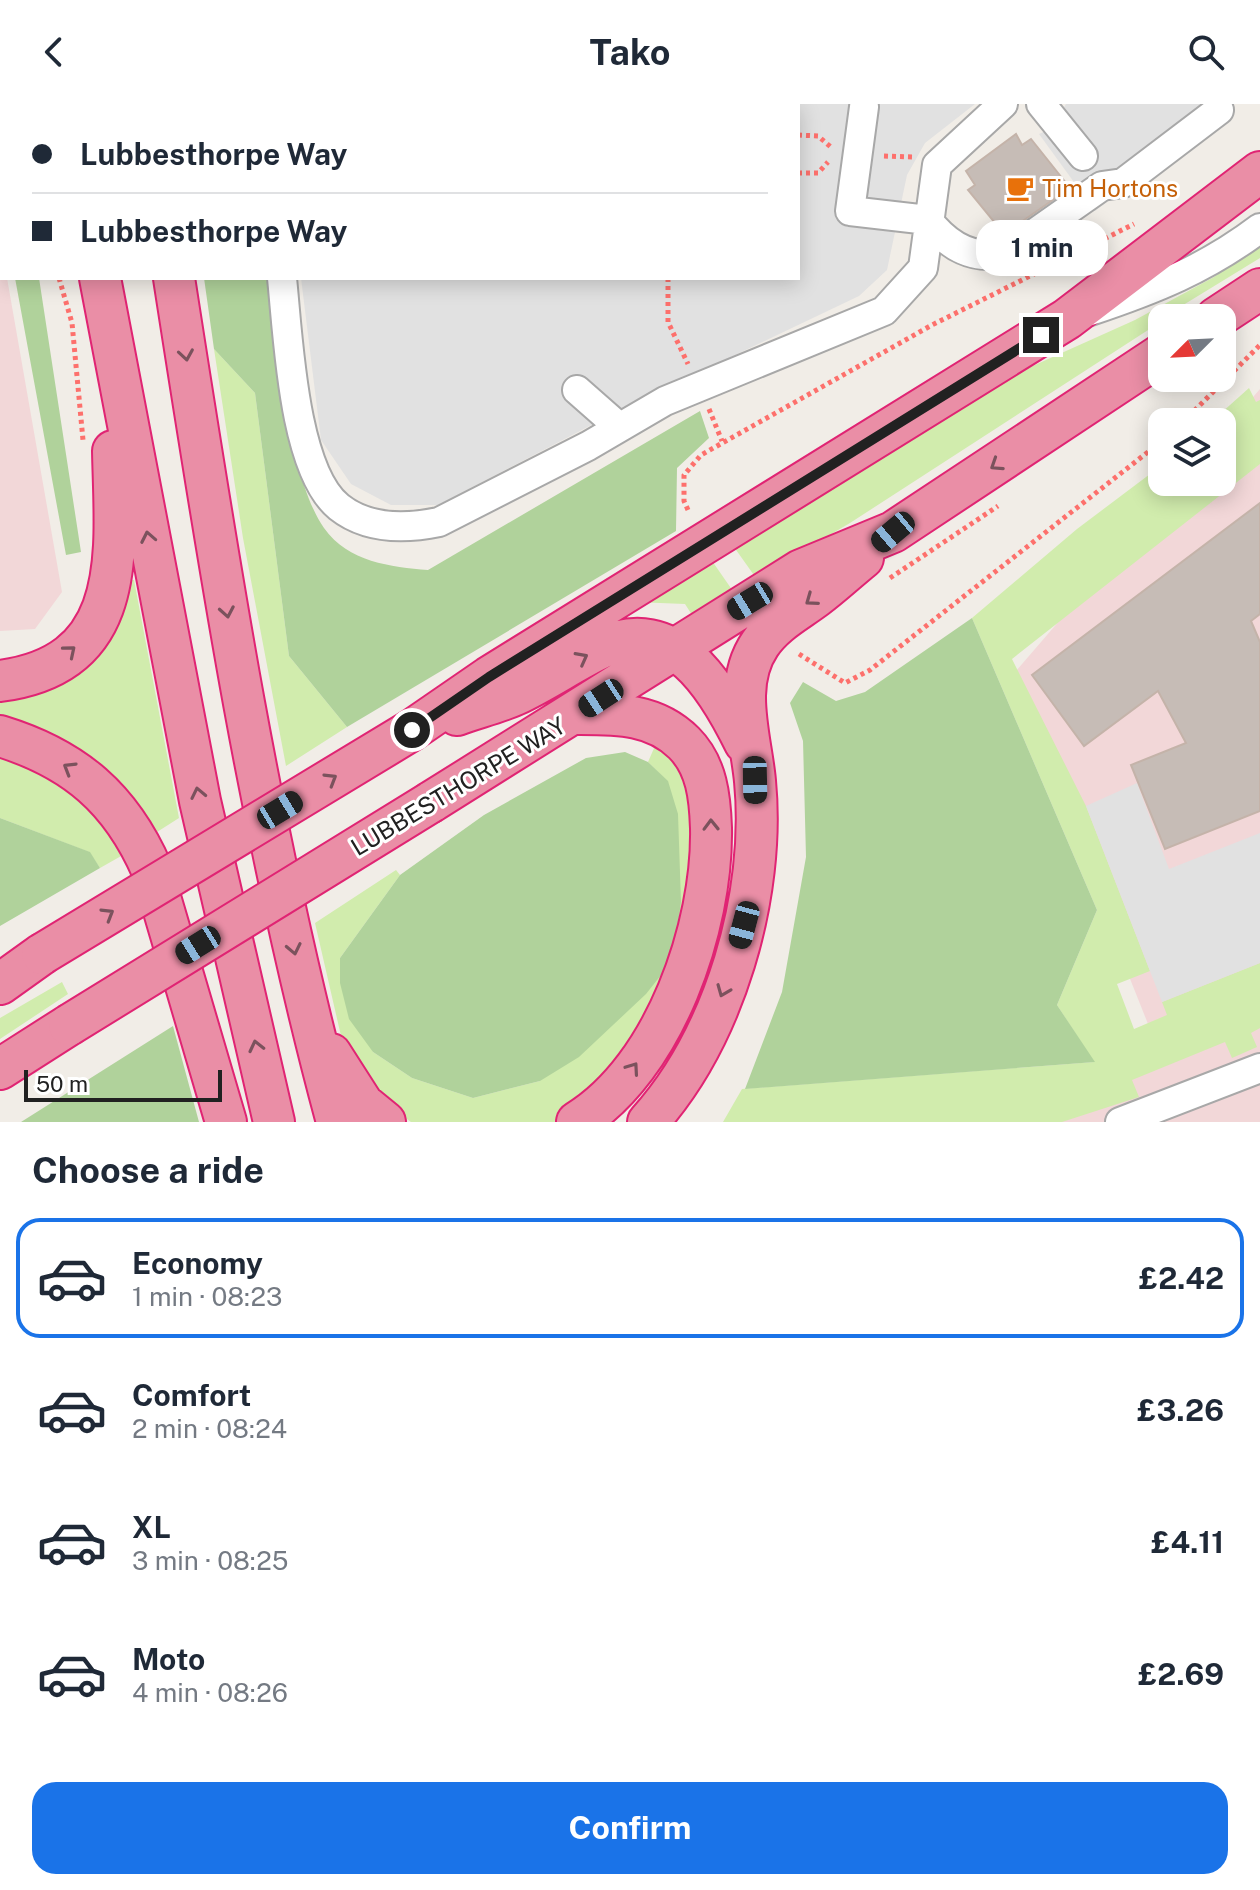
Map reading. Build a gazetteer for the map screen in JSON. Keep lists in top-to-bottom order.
{
  "streets": {
    "highway": ["LUBBESTHORPE WAY"]
  },
  "places": {
    "cafe": ["Tim Hortons"]
  },
  "scale_bar": "50 m",
  "north": "bottom left",
  "page": {
    "header": "Tako",
    "banner": ["Lubbesthorpe Way", "Lubbesthorpe Way"],
    "bubble": "1 min",
    "scale": "50 m",
    "heading": "Choose a ride",
    "list": [
      {
        "name": "Economy",
        "note": "1 min · 08:23",
        "value": "£2.42"
      },
      {
        "name": "Comfort",
        "note": "2 min · 08:24",
        "value": "£3.26"
      },
      {
        "name": "XL",
        "note": "3 min · 08:25",
        "value": "£4.11"
      },
      {
        "name": "Moto",
        "note": "4 min · 08:26",
        "value": "£2.69"
      }
    ],
    "buttons": "Confirm"
  }
}
